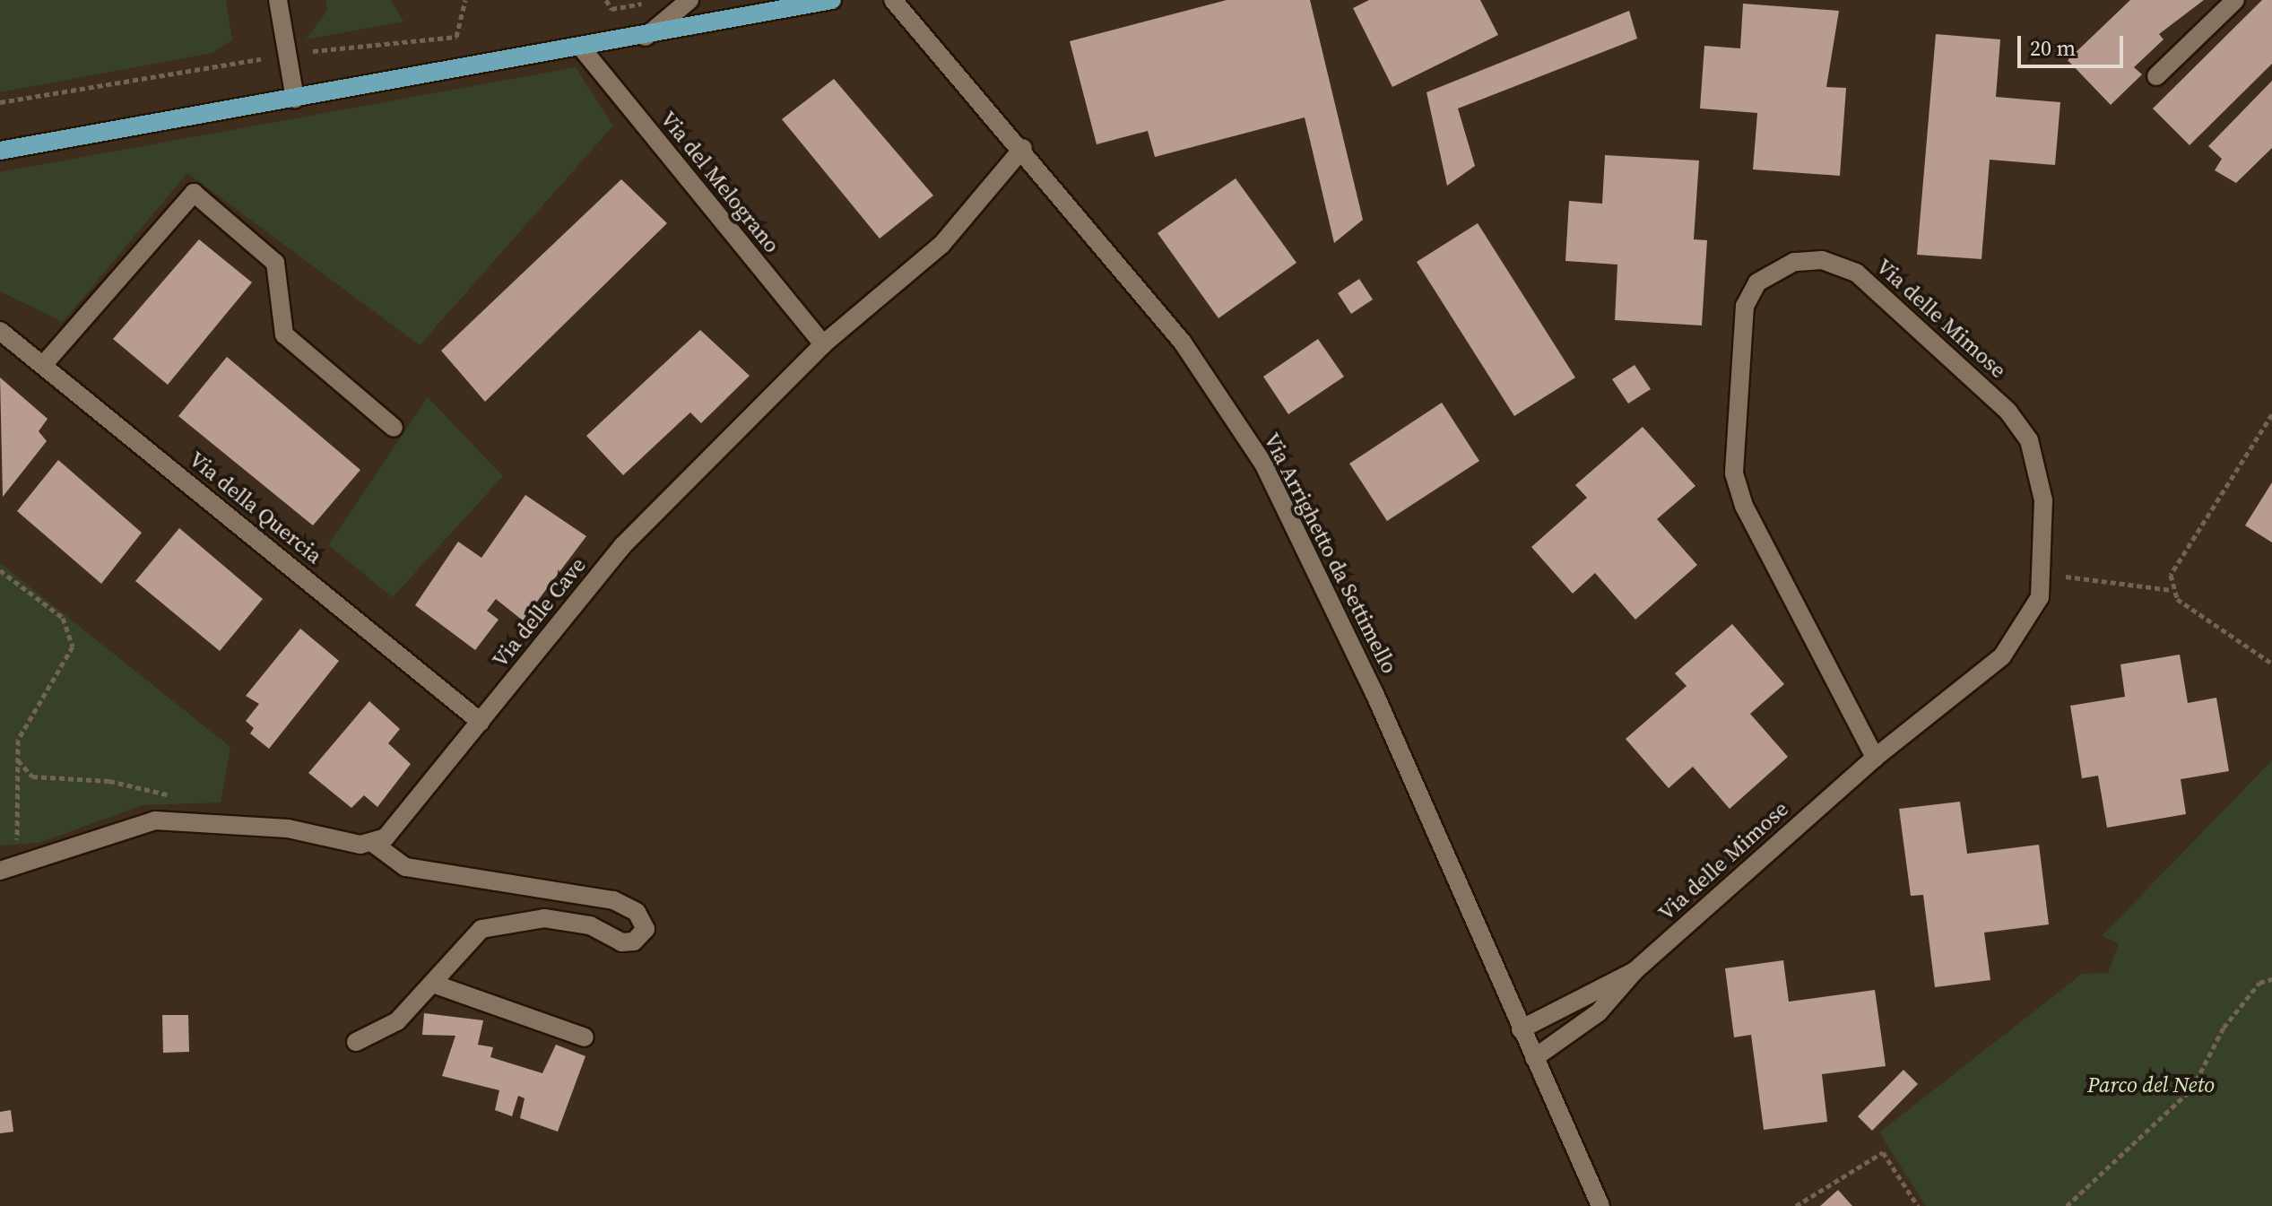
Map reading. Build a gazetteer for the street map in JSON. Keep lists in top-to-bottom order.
{
  "streets": {
    "street": [
      "Via del Melograno",
      "Via delle Mimose",
      "Via della Quercia",
      "Via Arrighetto da Settimello",
      "Via delle Cave"
    ]
  },
  "crossings": [
    ["Via del Melograno", "Via delle Cave"],
    ["Via delle Mimose", "Via Arrighetto da Settimello"],
    ["Via della Quercia", "Via delle Cave"],
    ["Via Arrighetto da Settimello", "Via delle Cave"]
  ],
  "parks": ["Parco del Neto"],
  "scale_bar": "20 m"
}
